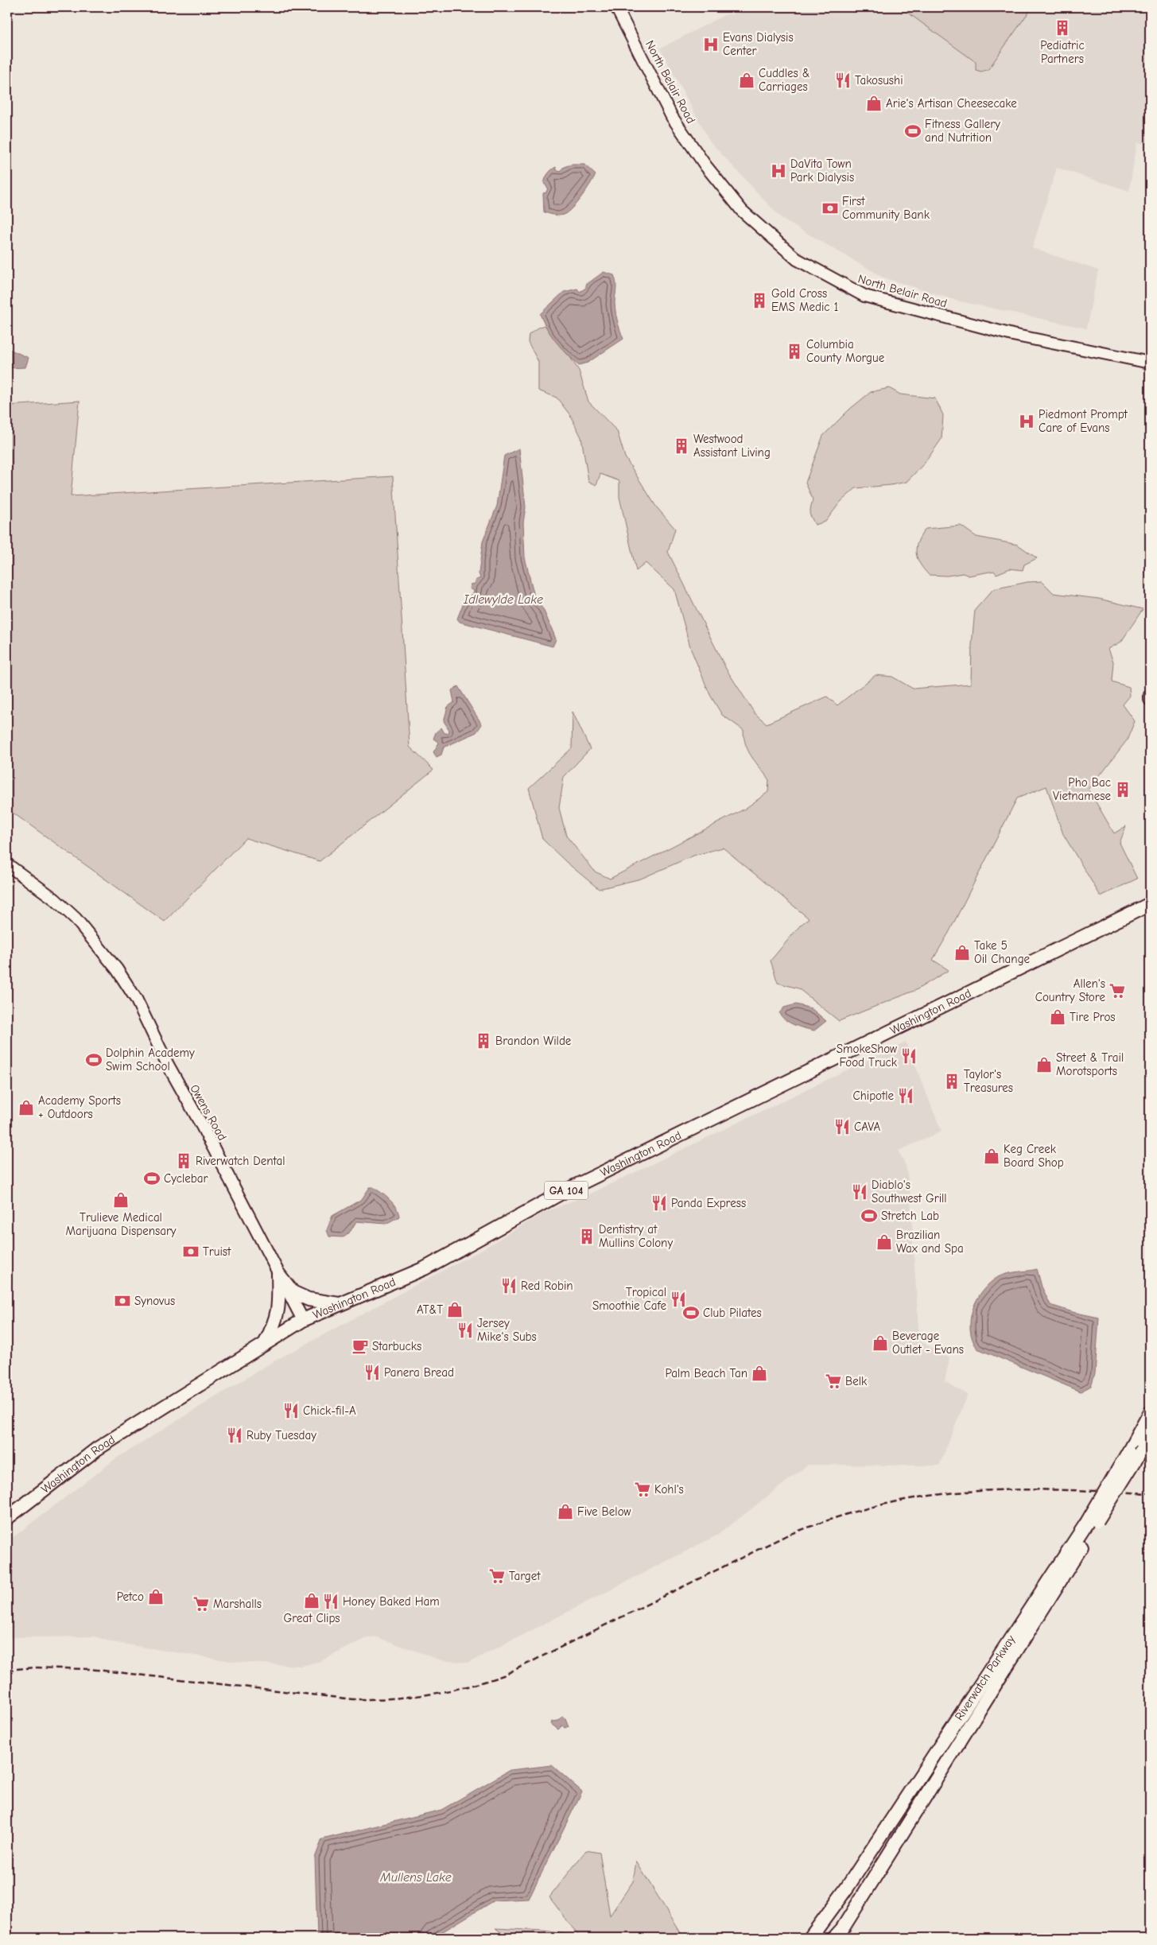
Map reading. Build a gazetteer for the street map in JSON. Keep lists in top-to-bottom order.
{
  "streets": {
    "main road": [
      "North Belair Road",
      "Washington Road",
      "Owens Road",
      "GA 104",
      "Riverwatch Parkway"
    ]
  },
  "crossings": [
    ["Washington Road", "Owens Road"]
  ],
  "water": ["Idlewylde Lake", "Mullens Lake"],
  "places": {
    "building": [
      "Pediatric Partners",
      "Gold Cross EMS Medic 1",
      "Columbia County Morgue",
      "Westwood Assistant Living",
      "Pho Bac Vietnamese",
      "Brandon Wilde",
      "Taylor's Treasures",
      "Riverwatch Dental",
      "Dentistry at Mullins Colony"
    ],
    "hospital": ["Evans Dialysis Center", "DaVita Town Park Dialysis", "Piedmont Prompt Care of Evans"],
    "shop": [
      "Cuddles & Carriages",
      "Arie's Artisan Cheesecake",
      "Take 5 Oil Change",
      "Tire Pros",
      "Street & Trail Morotsports",
      "Academy Sports + Outdoors",
      "Keg Creek Board Shop",
      "Trulieve Medical Marijuana Dispensary",
      "Brazilian Wax and Spa",
      "AT&T",
      "Beverage Outlet - Evans",
      "Palm Beach Tan",
      "Five Below",
      "Petco",
      "Great Clips"
    ],
    "restaurant": [
      "Takosushi",
      "SmokeShow Food Truck",
      "Chipotle",
      "CAVA",
      "Diablo's Southwest Grill",
      "Panda Express",
      "Red Robin",
      "Tropical Smoothie Cafe",
      "Jersey Mike's Subs",
      "Panera Bread",
      "Chick-fil-A",
      "Ruby Tuesday",
      "Honey Baked Ham"
    ],
    "sports": [
      "Fitness Gallery and Nutrition",
      "Dolphin Academy Swim School",
      "Cyclebar",
      "Stretch Lab",
      "Club Pilates"
    ],
    "bank": ["First Community Bank", "Truist", "Synovus"],
    "supermarket": [
      "Allen's Country Store",
      "Belk",
      "Kohl's",
      "Target",
      "Marshalls"
    ],
    "cafe": ["Starbucks"]
  }
}
